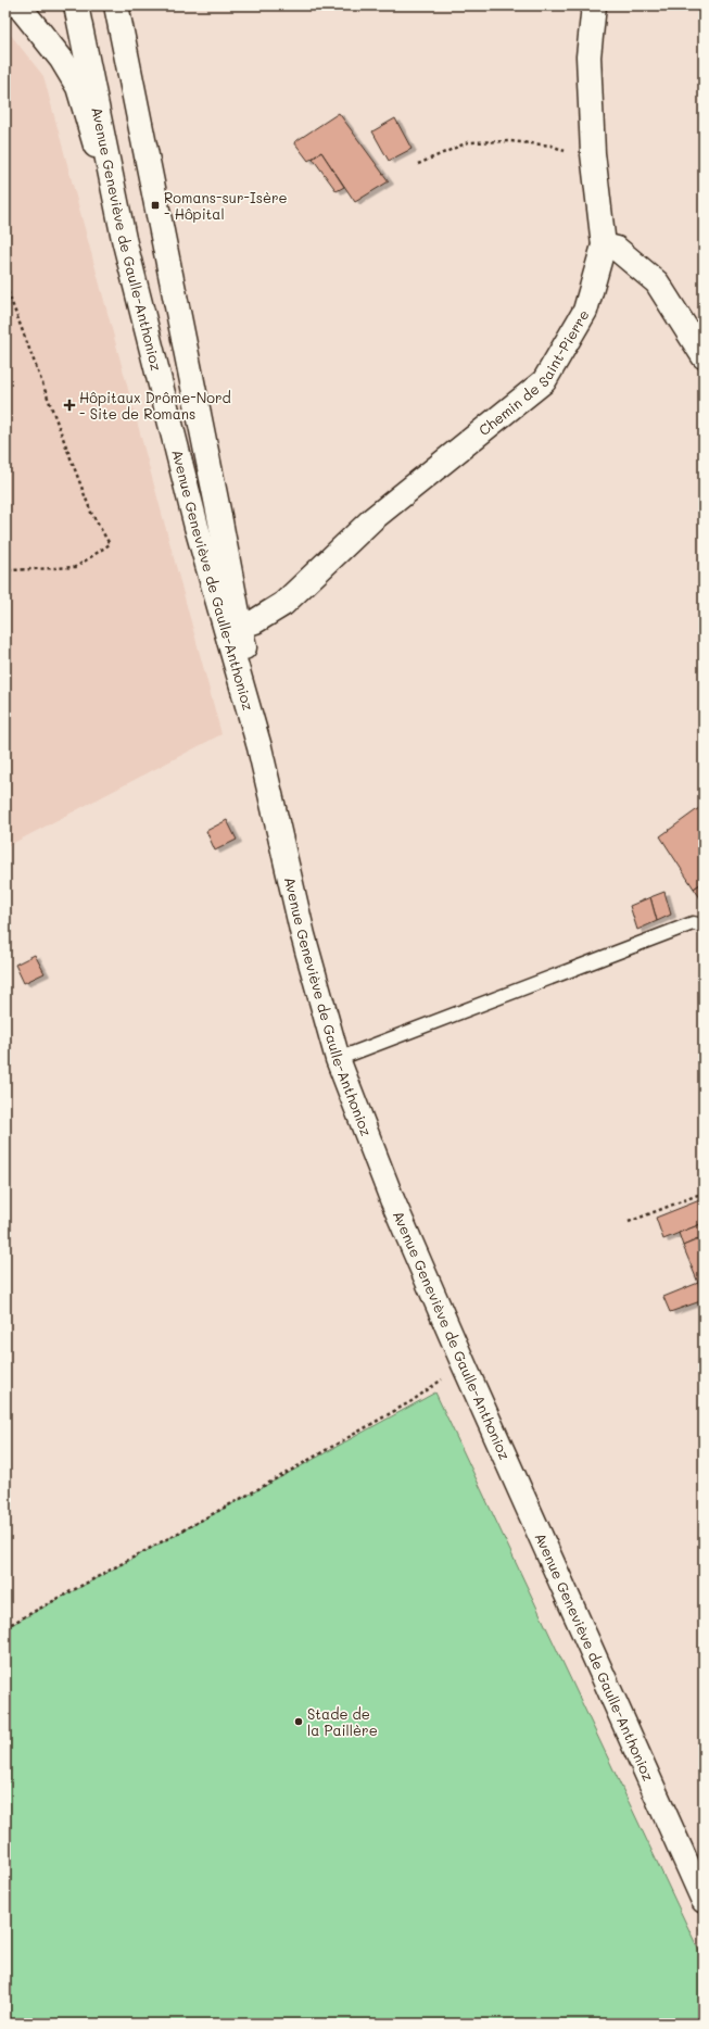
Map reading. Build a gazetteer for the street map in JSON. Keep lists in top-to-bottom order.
{
  "streets": {
    "main road": ["Avenue Geneviève de Gaulle-Anthonioz", "Chemin de Saint-Pierre"]
  },
  "crossings": [
    ["Avenue Geneviève de Gaulle-Anthonioz", "Chemin de Saint-Pierre"]
  ],
  "places": {
    "transit": ["Romans-sur-Isère - Hôpital"],
    "health": ["Hôpitaux Drôme-Nord - Site de Romans"],
    "other": ["Stade de la Paillère"]
  }
}
